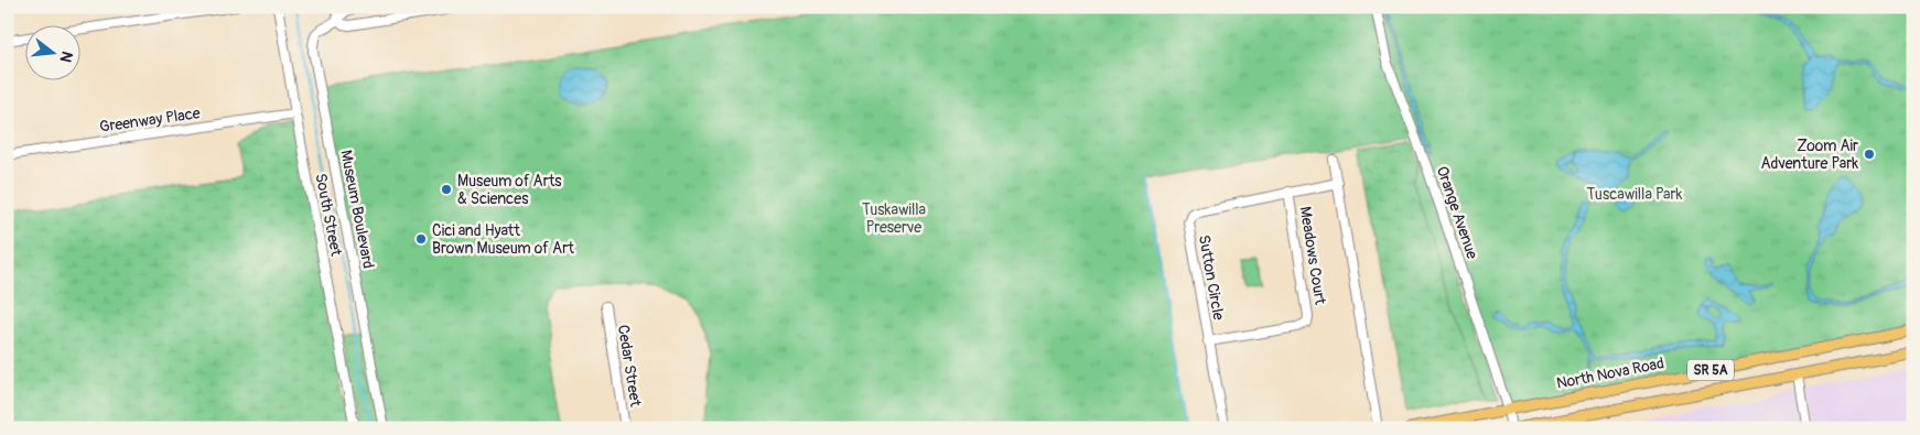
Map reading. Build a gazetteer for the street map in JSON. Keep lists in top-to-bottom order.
{
  "streets": {
    "main road": ["SR 5A", "North Nova Road"],
    "street": [
      "Greenway Place",
      "Museum Boulevard",
      "Orange Avenue",
      "South Street",
      "Meadows Court",
      "Sutton Circle",
      "Cedar Street"
    ]
  },
  "crossings": [
    ["Greenway Place", "South Street"],
    ["Orange Avenue", "North Nova Road"],
    ["Meadows Court", "Sutton Circle"]
  ],
  "parks": ["Tuscawilla Park", "Tuskawilla Preserve"],
  "places": ["Zoom Air Adventure Park", "Museum of Arts & Sciences", "Cici and Hyatt Brown Museum of Art"],
  "north": "right"
}
